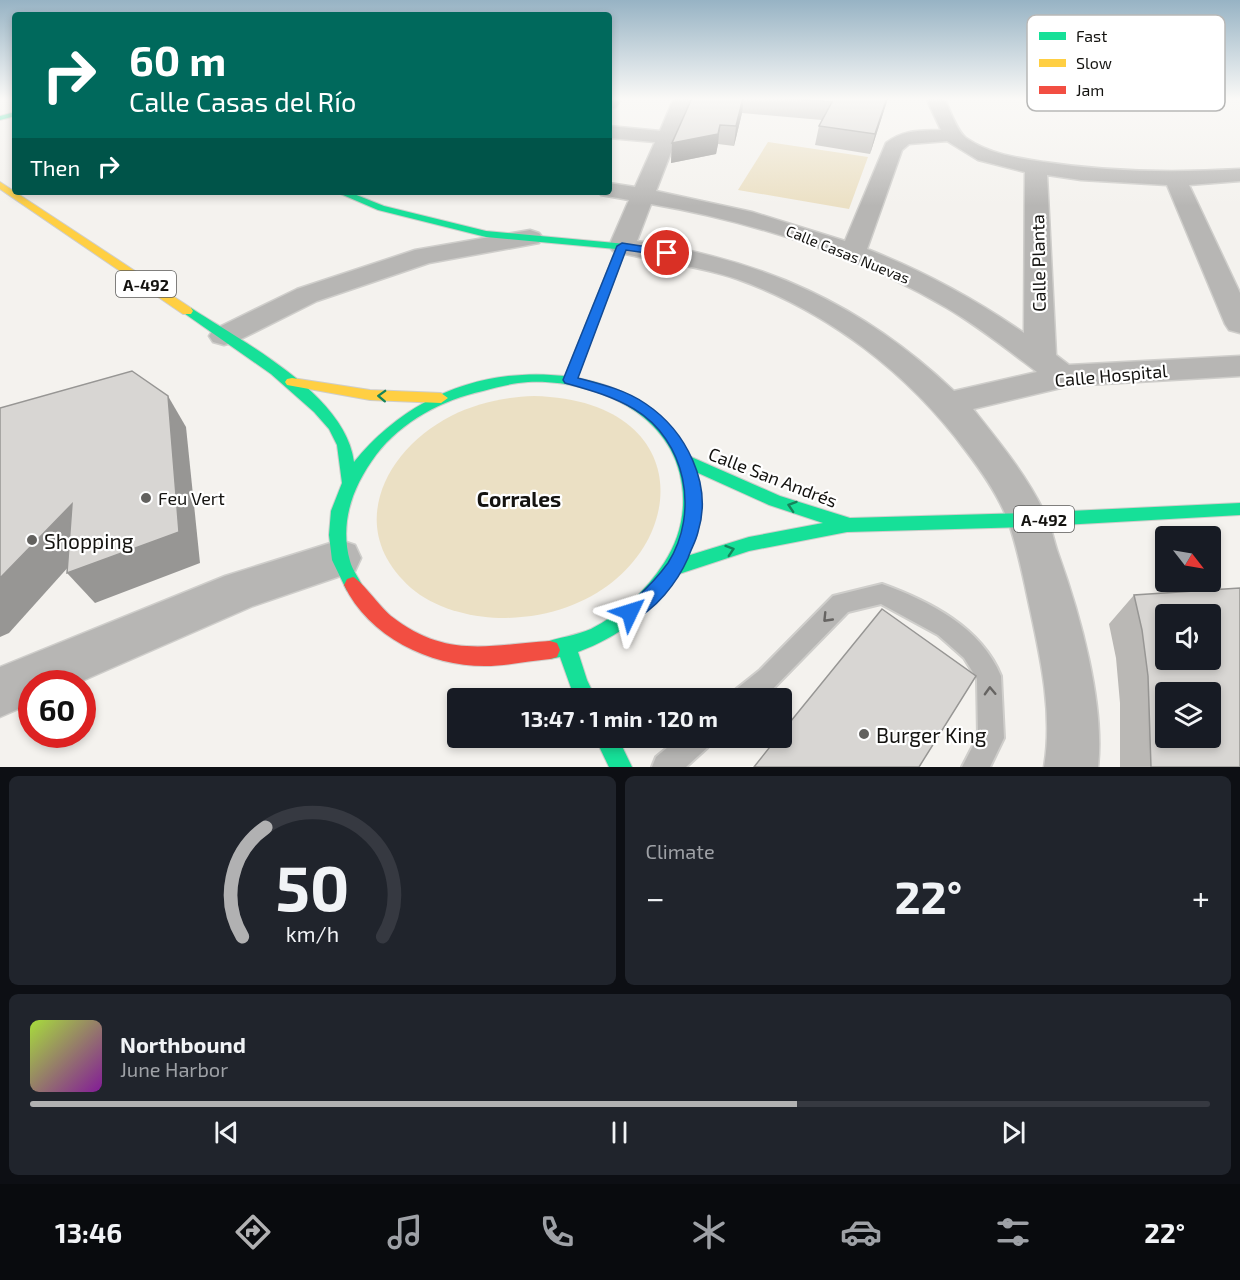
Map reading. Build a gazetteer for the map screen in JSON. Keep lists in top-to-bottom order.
{
  "streets": {
    "main road": ["A-492", "Calle San Andrés"],
    "street": ["Calle Casas Nuevas", "Calle Planta", "Calle Hospital"]
  },
  "crossings": [
    ["Calle Casas Nuevas", "Calle Planta"],
    ["Calle Casas Nuevas", "Calle Hospital"],
    ["Calle Planta", "Calle Hospital"],
    ["A-492", "Calle San Andrés"]
  ],
  "districts": ["Corrales"],
  "places": ["Feu Vert", "Shopping", "Burger King"],
  "legend": ["Fast", "Slow", "Jam"],
  "north": "bottom right",
  "page": {
    "turn": ["60 m", "Calle Casas del Río"],
    "then": "Then",
    "limit": "60",
    "trip": "13:47 · 1 min · 120 m",
    "tile": "Climate",
    "heat": ["−", "22°", "+"],
    "song": ["Northbound", "June Harbor"],
    "tabs": ["13:46", "22°"],
    "gauge": ["50", "km/h"]
  }
}
